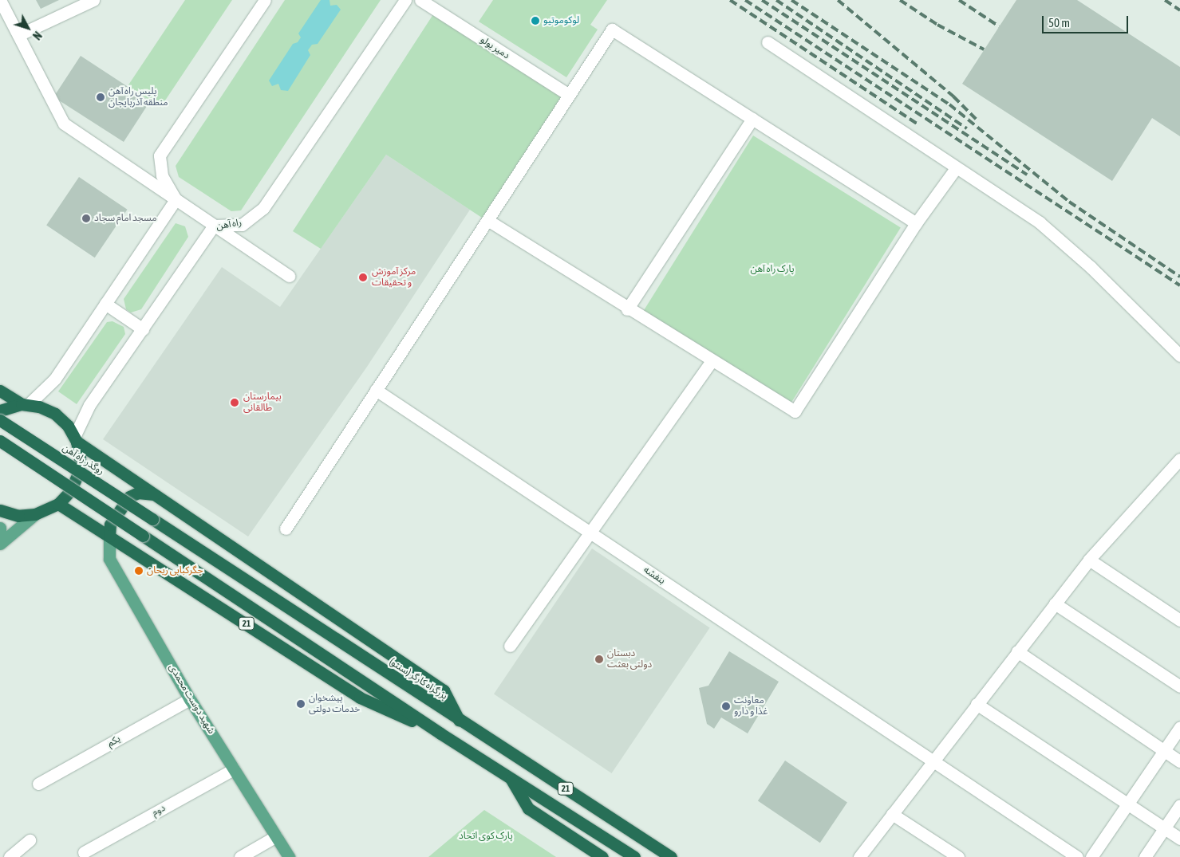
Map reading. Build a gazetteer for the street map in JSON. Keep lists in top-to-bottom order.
{
  "streets": {
    "highway": ["روگذر راه آهن", "21", "بزرگراه کارگر (سنتو)"],
    "main road": ["شهید دوست محمدی"],
    "street": [
      "دمیر یولو",
      "راه آهن",
      "بنفشه",
      "یکم",
      "دوم"
    ]
  },
  "crossings": [
    ["روگذر راه آهن", "بزرگراه کارگر (سنتو)"],
    ["21", "شهید دوست محمدی"],
    ["شهید دوست محمدی", "یکم"],
    ["شهید دوست محمدی", "دوم"]
  ],
  "parks": ["پارک راه آهن", "پارک کوی اتحاد"],
  "places": [
    "لوکوموتیو",
    "پلیس راه آهن منطقه آذربایجان",
    "مسجد امام سجاد",
    "مرکز آموزش و تحقیقات",
    "بیمارستان طالقانی",
    "جگرکبابی ریحان",
    "دبستان دولتی بعثت",
    "پیشخوان خدمات دولتی",
    "معاونت غذا و دارو"
  ],
  "scale_bar": "50 m",
  "north": "bottom right"
}
